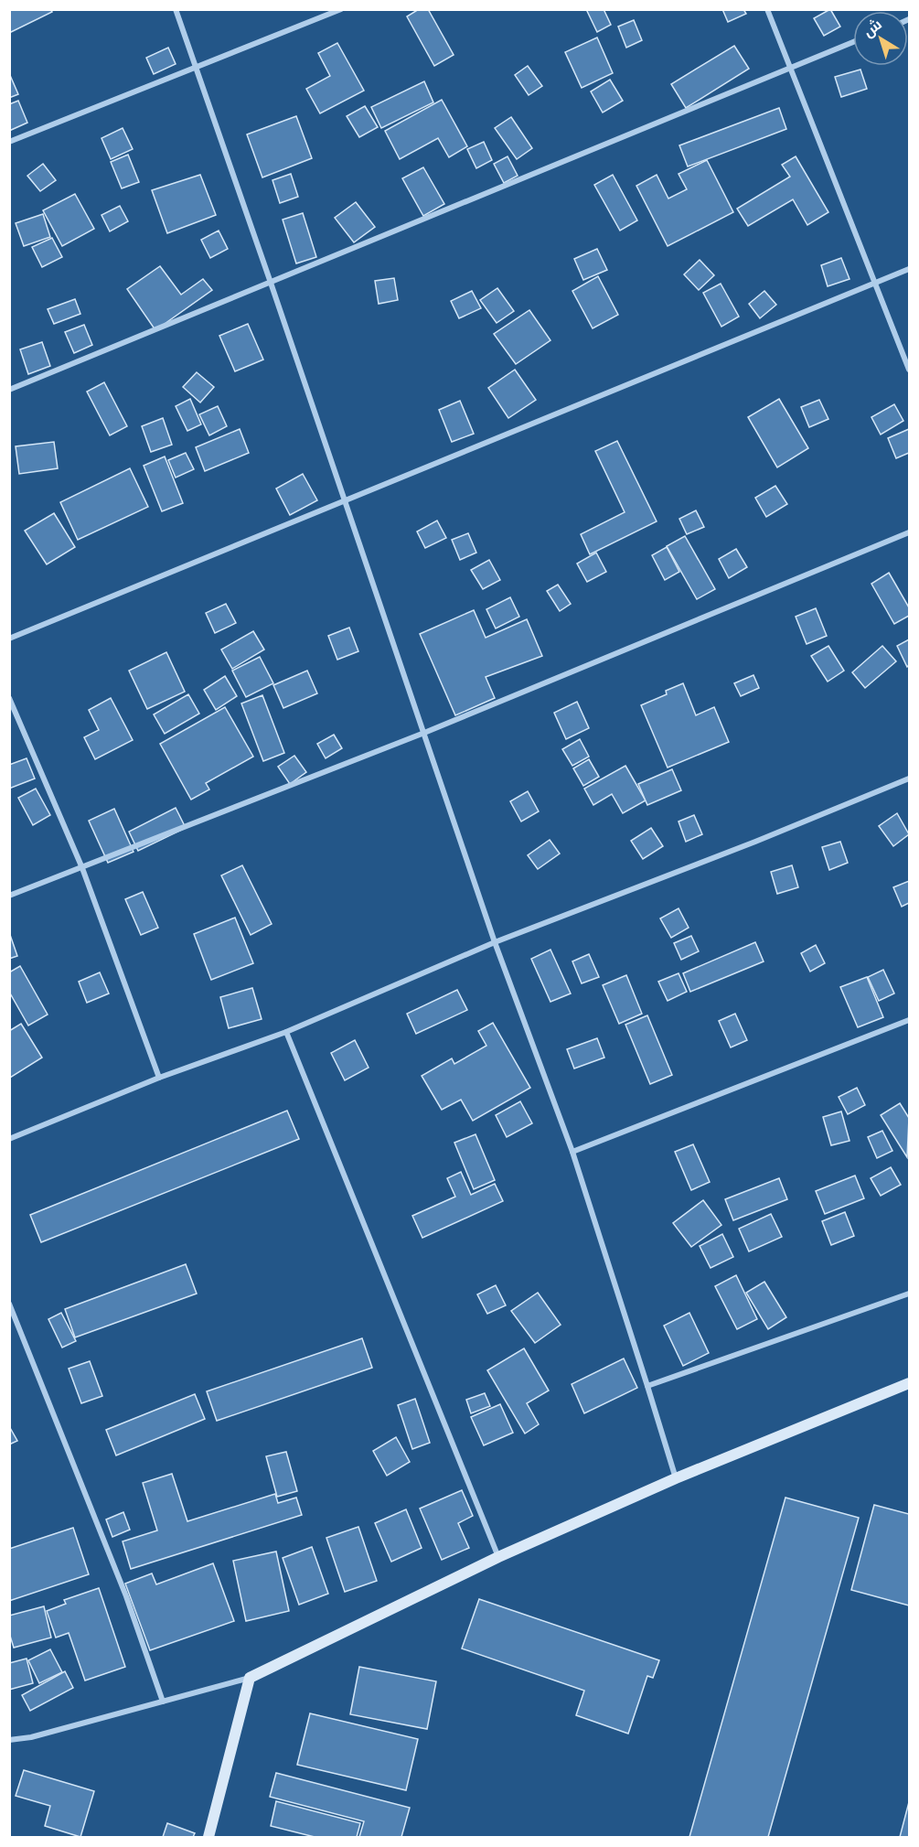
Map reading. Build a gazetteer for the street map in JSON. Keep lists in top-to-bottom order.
{
  "north": "top left"
}
